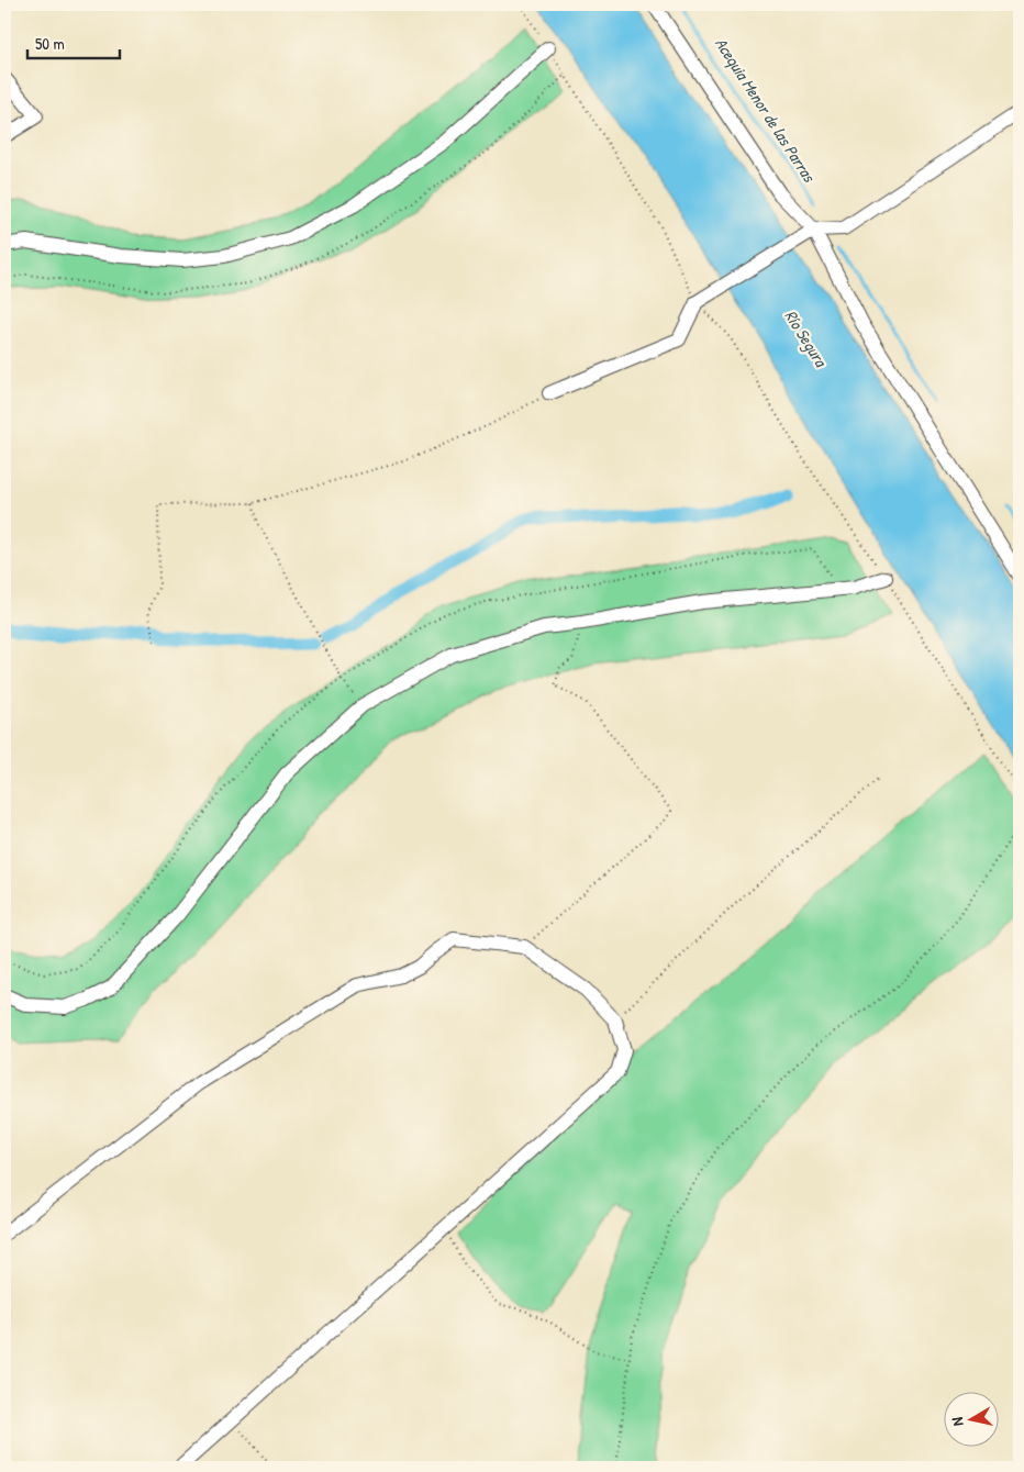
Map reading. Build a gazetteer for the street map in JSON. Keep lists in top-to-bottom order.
{
  "water": ["Acequia Menor de las Parras", "Río Segura"],
  "scale_bar": "50 m",
  "north": "left"
}
